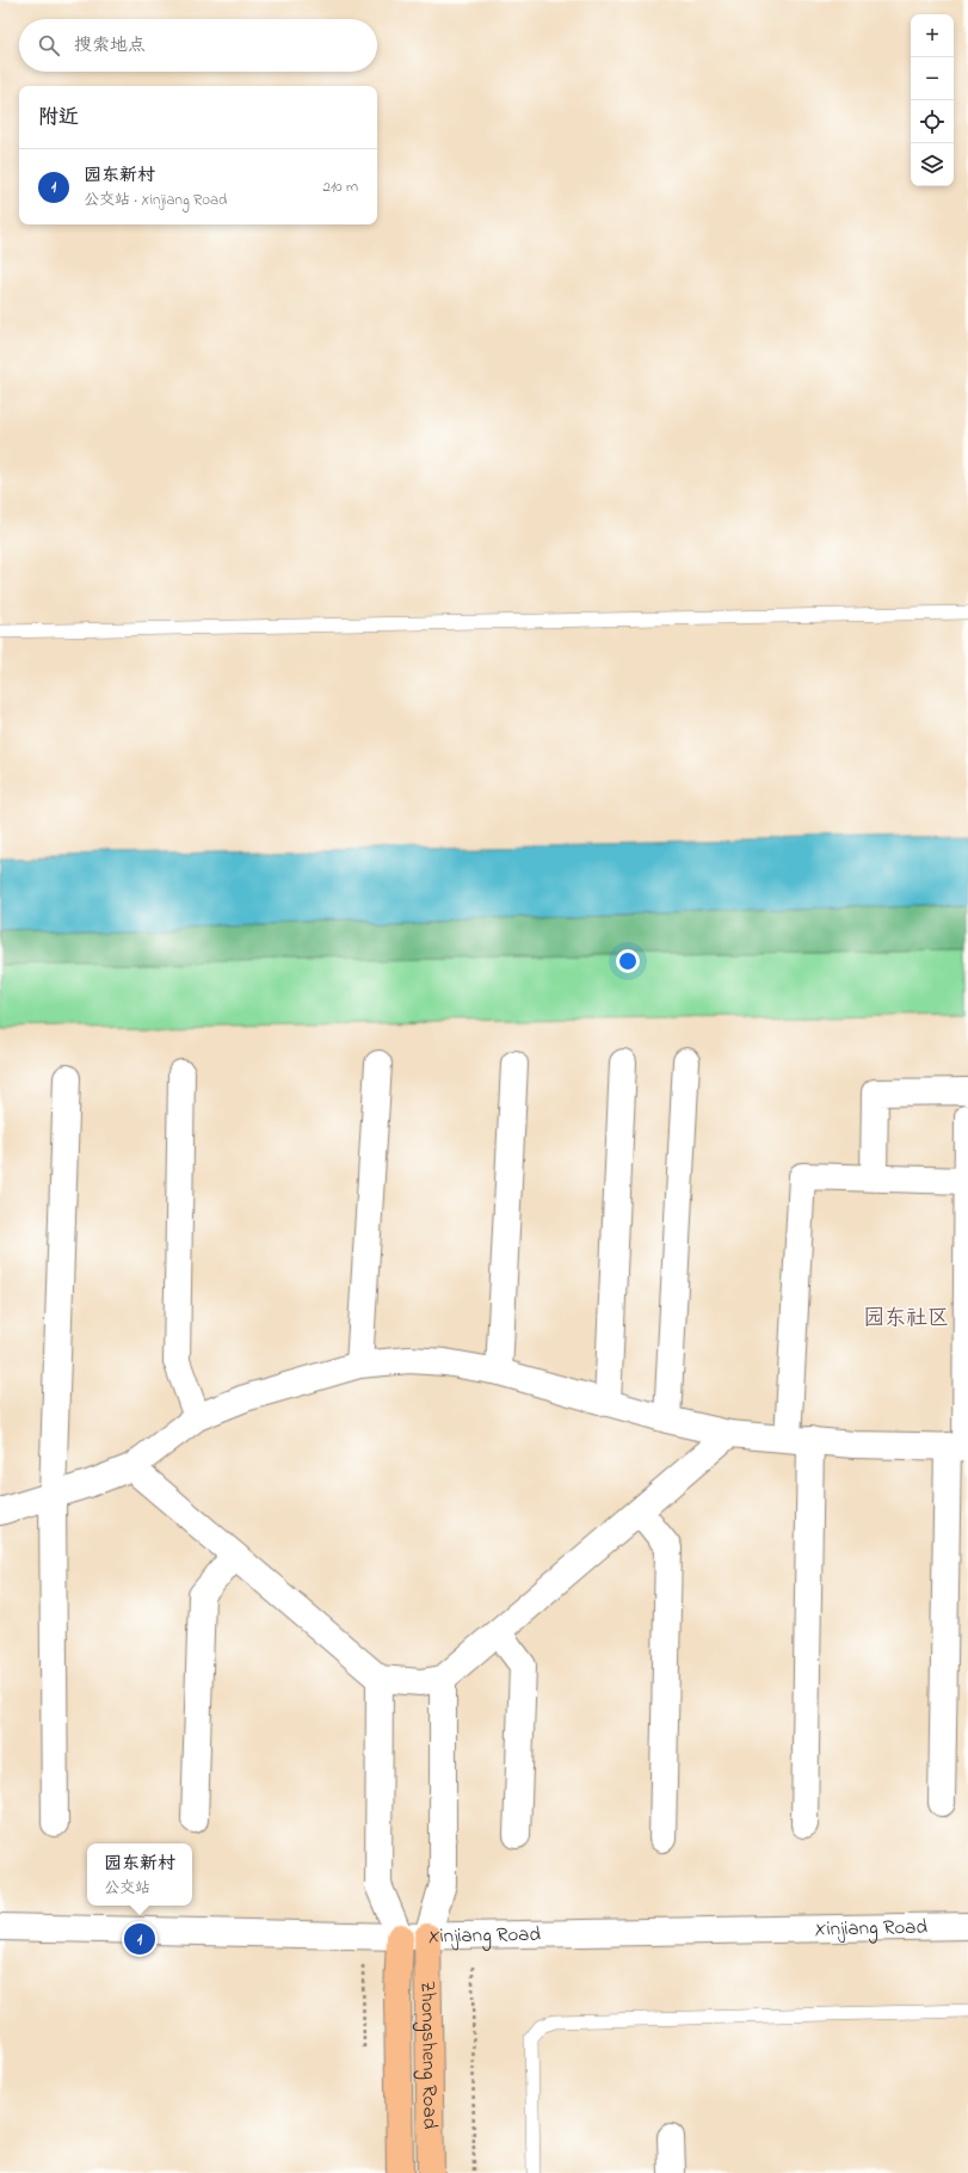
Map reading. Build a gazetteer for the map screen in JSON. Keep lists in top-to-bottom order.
{
  "streets": {
    "main road": ["Zhongsheng Road"],
    "street": ["Xinjiang Road"]
  },
  "crossings": [
    ["Xinjiang Road", "Zhongsheng Road"]
  ],
  "districts": ["园东社区"],
  "page": {
    "map_buttons": ["+", "−"],
    "search": "搜索地点",
    "heading": "附近",
    "list": [
      {
        "mark": "1",
        "name": "园东新村",
        "note": "公交站 · Xinjiang Road",
        "value": "210 m"
      }
    ],
    "popup": ["园东新村", "公交站"],
    "pins": "1"
  }
}
